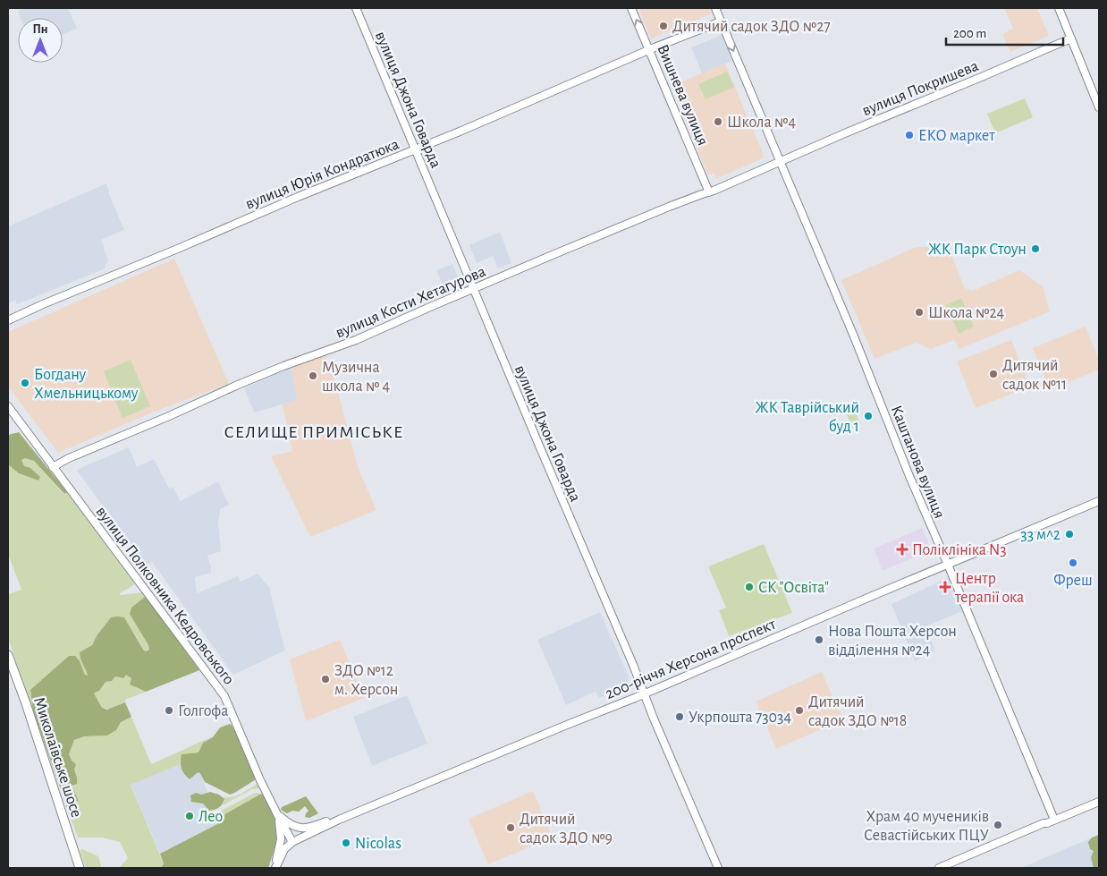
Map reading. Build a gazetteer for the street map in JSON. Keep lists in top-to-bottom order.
{
  "streets": {
    "main road": ["Миколаївське шосе"],
    "street": [
      "вулиця Покришева",
      "Вишнева вулиця",
      "вулиця Джона Говарда",
      "вулиця Юрія Кондратюка",
      "вулиця Кости Хетагурова",
      "Каштанова вулиця",
      "вулиця Полковника Кедровського",
      "200-річчя Херсона проспект"
    ]
  },
  "crossings": [
    ["вулиця Покришева", "вулиця Кости Хетагурова"],
    ["вулиця Покришева", "Каштанова вулиця"],
    ["Вишнева вулиця", "вулиця Юрія Кондратюка"],
    ["Вишнева вулиця", "вулиця Кости Хетагурова"],
    ["вулиця Джона Говарда", "вулиця Юрія Кондратюка"],
    ["вулиця Джона Говарда", "вулиця Кости Хетагурова"],
    ["вулиця Джона Говарда", "200-річчя Херсона проспект"],
    ["вулиця Юрія Кондратюка", "Каштанова вулиця"],
    ["вулиця Кости Хетагурова", "Каштанова вулиця"],
    ["вулиця Кости Хетагурова", "вулиця Полковника Кедровського"],
    ["Каштанова вулиця", "200-річчя Херсона проспект"],
    ["вулиця Полковника Кедровського", "200-річчя Херсона проспект"]
  ],
  "districts": ["СЕЛИЩЕ ПРИМІСЬКЕ"],
  "places": {
    "other": [
      "Дитячий садок ЗДО №27",
      "Школа №4",
      "ЕКО маркет",
      "ЖК Парк Стоун",
      "Школа №24",
      "Дитячий садок №11",
      "Музична школа № 4",
      "Богдану Хмельницькому",
      "ЖК Таврійський буд 1",
      "33 м^2",
      "Фреш",
      "СК \"Освіта\"",
      "Нова Пошта Херсон відділення №24",
      "ЗДО №12 м. Херсон",
      "Голгофа",
      "Дитячий садок ЗДО №18",
      "Укрпошта 73034",
      "Лео",
      "Храм 40 мучеників Севастійських ПЦУ",
      "Дитячий садок ЗДО №9",
      "Nicolas"
    ],
    "health": ["Поліклініка N3", "Центр терапії ока"]
  },
  "scale_bar": "200 m",
  "north": "top"
}
